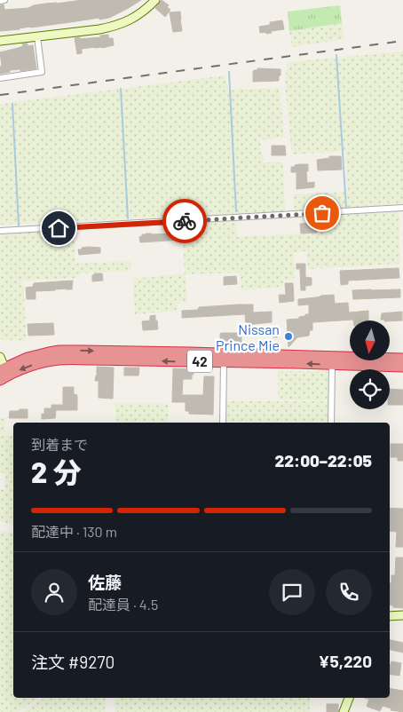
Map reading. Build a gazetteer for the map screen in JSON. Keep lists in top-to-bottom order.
{
  "streets": {
    "highway": ["42"]
  },
  "places": ["Nissan Prince Mie"],
  "north": "bottom",
  "page": {
    "heading": ["2 分", "到着まで", "22:00–22:05"],
    "panel": [
      "佐藤",
      "配達員 · 4.5",
      "注文 #9270",
      "¥5,220"
    ],
    "bar": "配達中 · 130 m"
  }
}
